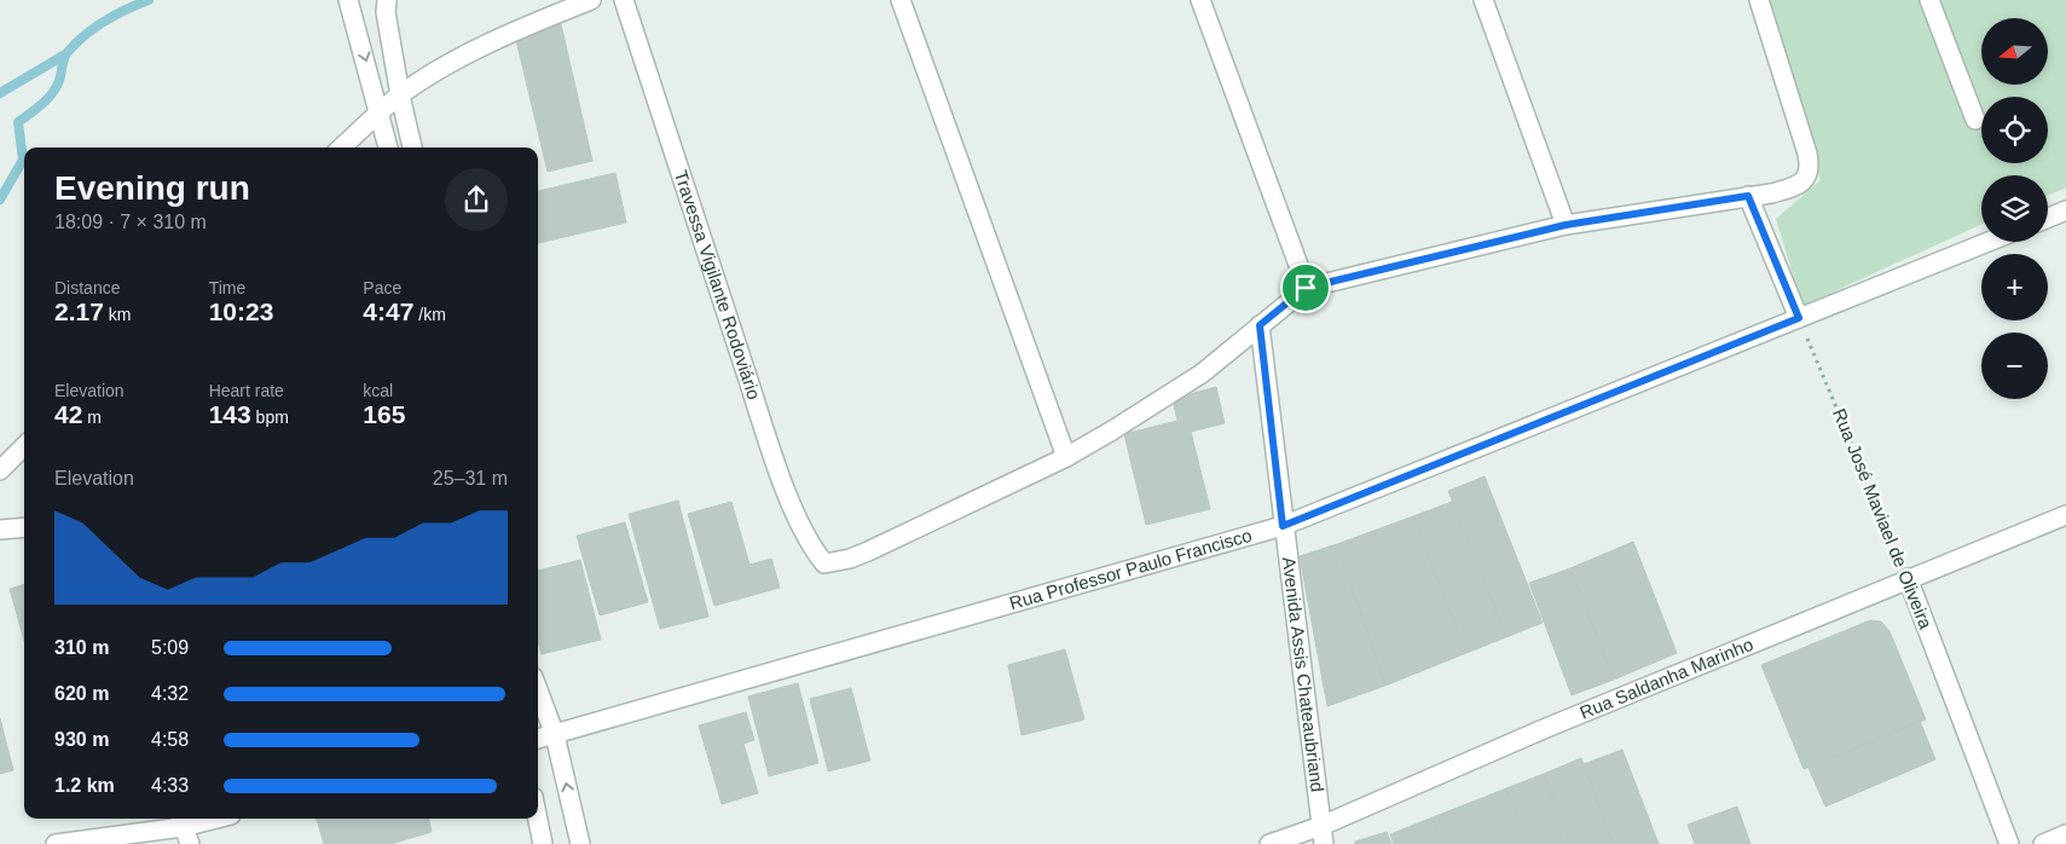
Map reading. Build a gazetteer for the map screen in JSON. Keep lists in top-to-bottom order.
{
  "streets": {
    "street": [
      "Travessa Vigilante Rodoviário",
      "Rua José Maviael de Oliveira",
      "Rua Professor Paulo Francisco",
      "Avenida Assis Chateaubriand",
      "Rua Saldanha Marinho"
    ]
  },
  "crossings": [
    ["Rua José Maviael de Oliveira", "Rua Professor Paulo Francisco"],
    ["Rua José Maviael de Oliveira", "Rua Saldanha Marinho"],
    ["Rua Professor Paulo Francisco", "Avenida Assis Chateaubriand"],
    ["Avenida Assis Chateaubriand", "Rua Saldanha Marinho"]
  ],
  "north": "left",
  "page": {
    "map_buttons": ["+", "−"],
    "heading": ["Evening run", "18:09 · 7 × 310 m"],
    "stats": [
      ["Distance", "2.17 km"],
      ["Time", "10:23"],
      ["Pace", "4:47 /km"],
      ["Elevation", "42 m"],
      ["Heart rate", "143 bpm"],
      ["kcal", "165"]
    ],
    "chart": ["Elevation", "25–31 m"],
    "list": [
      {
        "name": "310 m",
        "note": "5:09"
      },
      {
        "name": "620 m",
        "note": "4:32"
      },
      {
        "name": "930 m",
        "note": "4:58"
      },
      {
        "name": "1.2 km",
        "note": "4:33"
      }
    ]
  }
}
